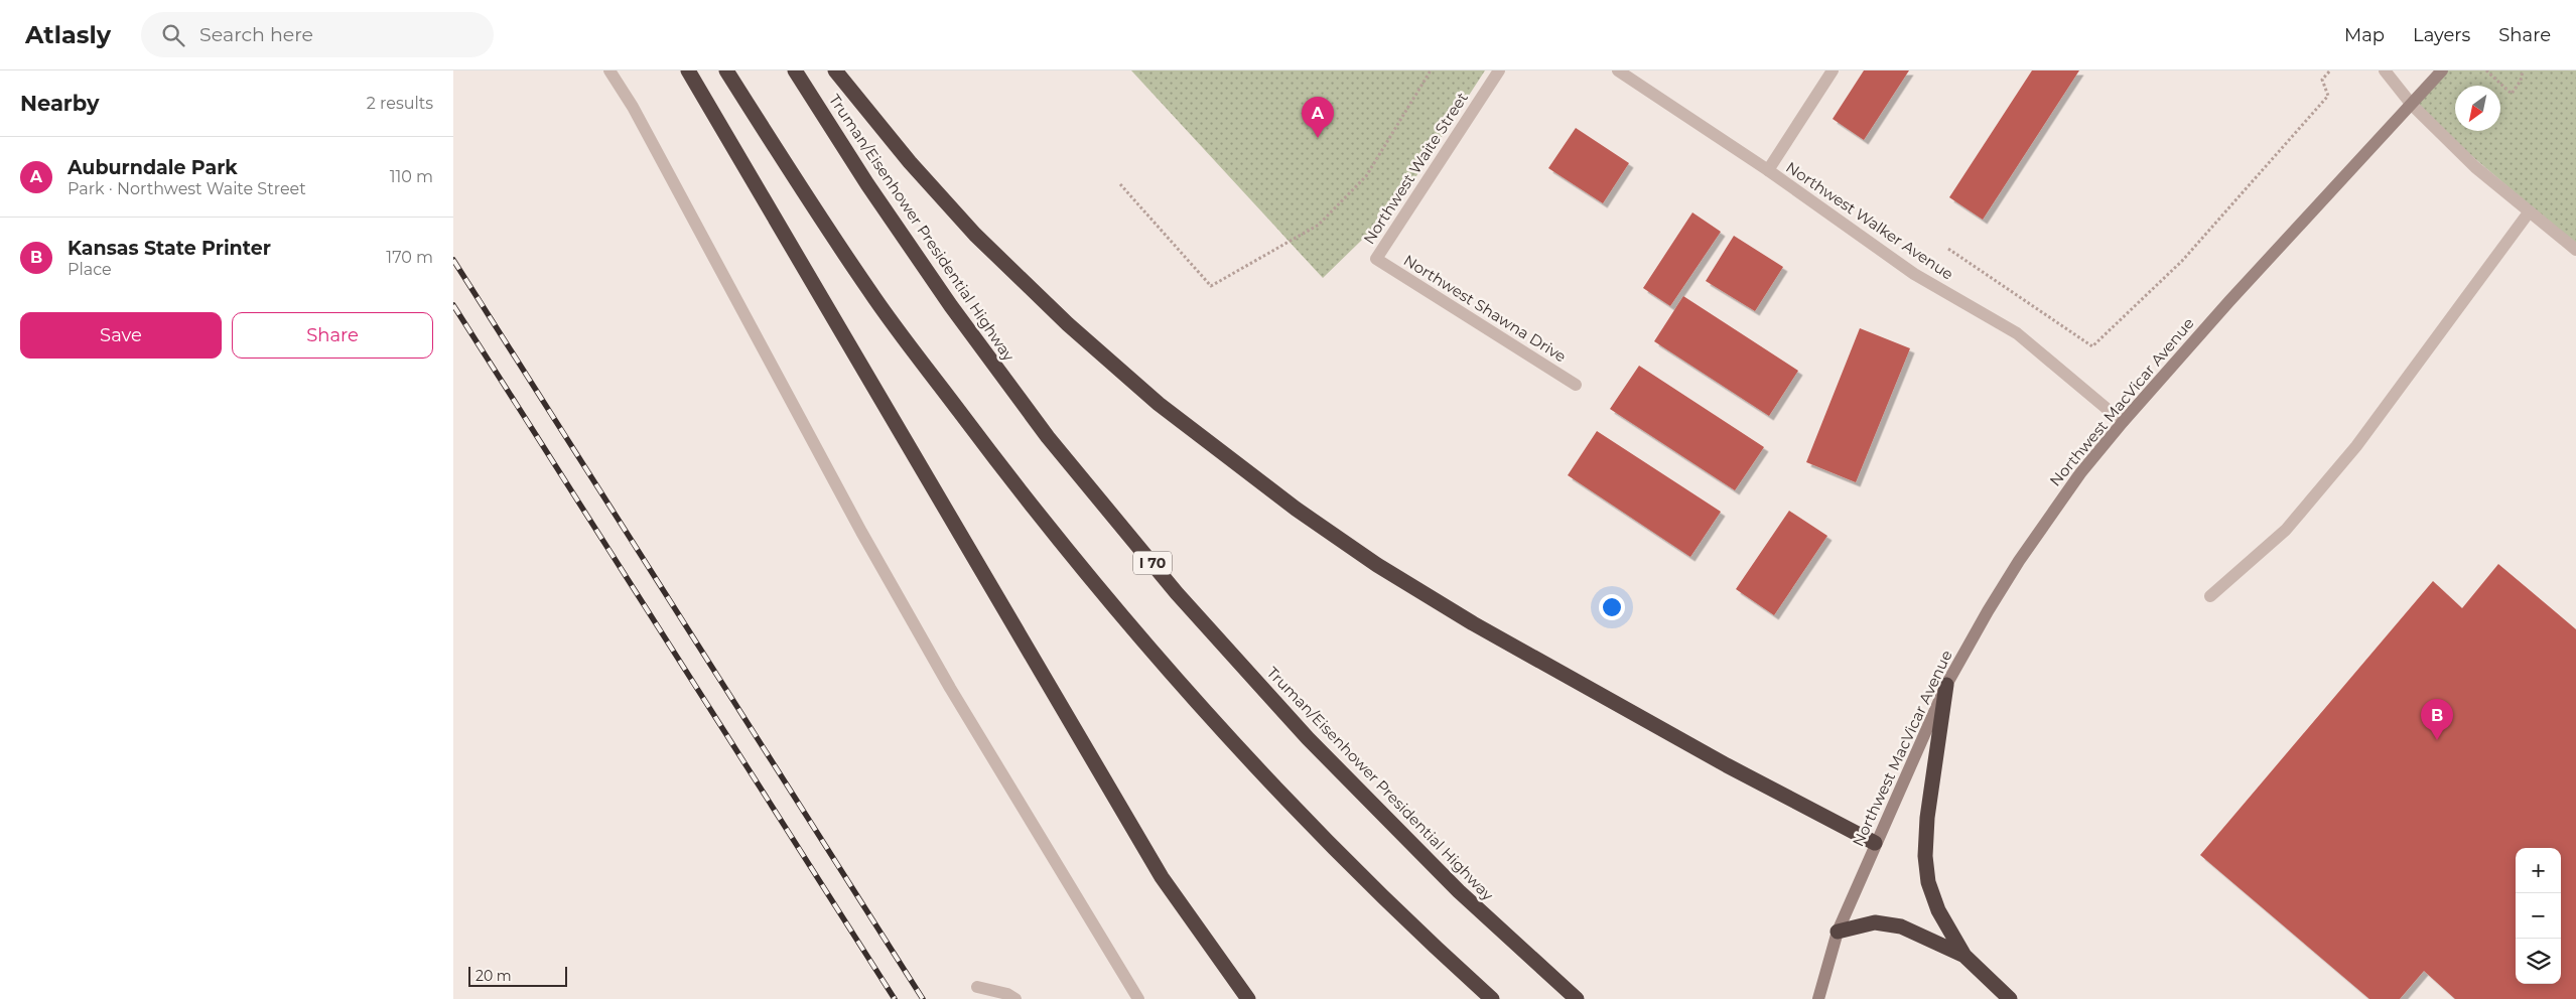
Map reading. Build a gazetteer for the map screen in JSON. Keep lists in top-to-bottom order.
{
  "streets": {
    "highway": ["Truman/Eisenhower Presidential Highway", "I 70"],
    "main road": ["Northwest MacVicar Avenue"],
    "street": ["Northwest Waite Street", "Northwest Walker Avenue", "Northwest Shawna Drive"]
  },
  "crossings": [
    ["Northwest Waite Street", "Northwest Shawna Drive"],
    ["Northwest Walker Avenue", "Northwest MacVicar Avenue"]
  ],
  "scale_bar": "20 m",
  "north": "bottom left",
  "page": {
    "header": "Atlasly",
    "search": "Search here",
    "nav": ["Map", "Layers", "Share"],
    "heading": ["Nearby", "2 results"],
    "pins": ["A", "B"],
    "list": [
      {
        "mark": "A",
        "name": "Auburndale Park",
        "note": "Park · Northwest Waite Street",
        "value": "110 m"
      },
      {
        "mark": "B",
        "name": "Kansas State Printer",
        "note": "Place",
        "value": "170 m"
      }
    ],
    "buttons": ["Save", "Share"],
    "map_buttons": ["+", "−"],
    "scale": "20 m"
  }
}
